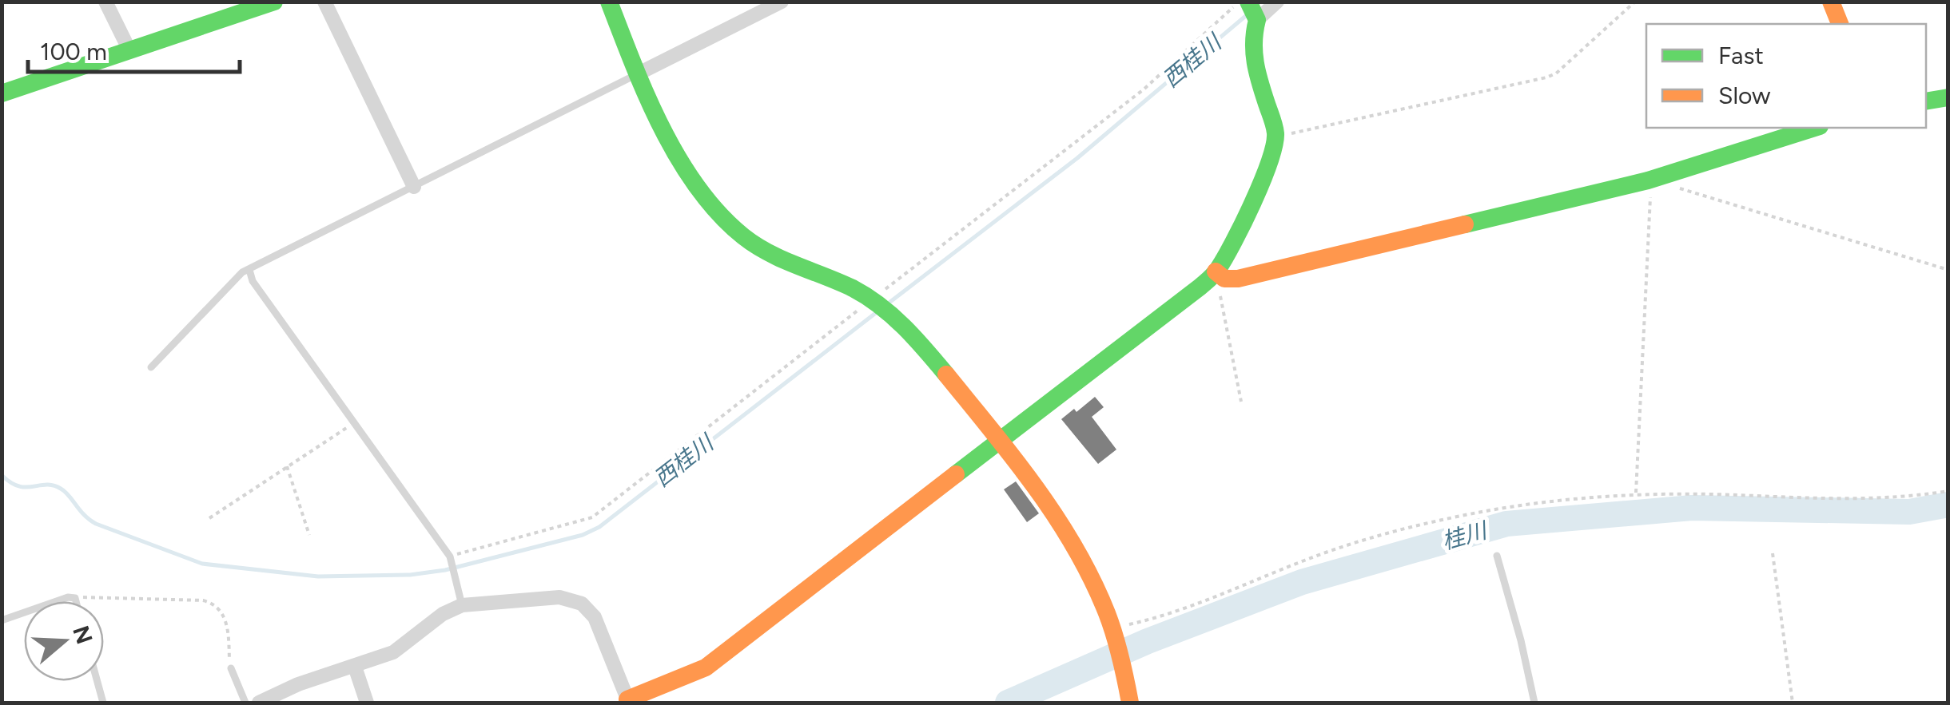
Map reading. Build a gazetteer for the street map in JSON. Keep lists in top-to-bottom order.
{
  "water": ["西桂川", "桂川"],
  "legend": ["Fast", "Slow"],
  "scale_bar": "100 m",
  "north": "right"
}
